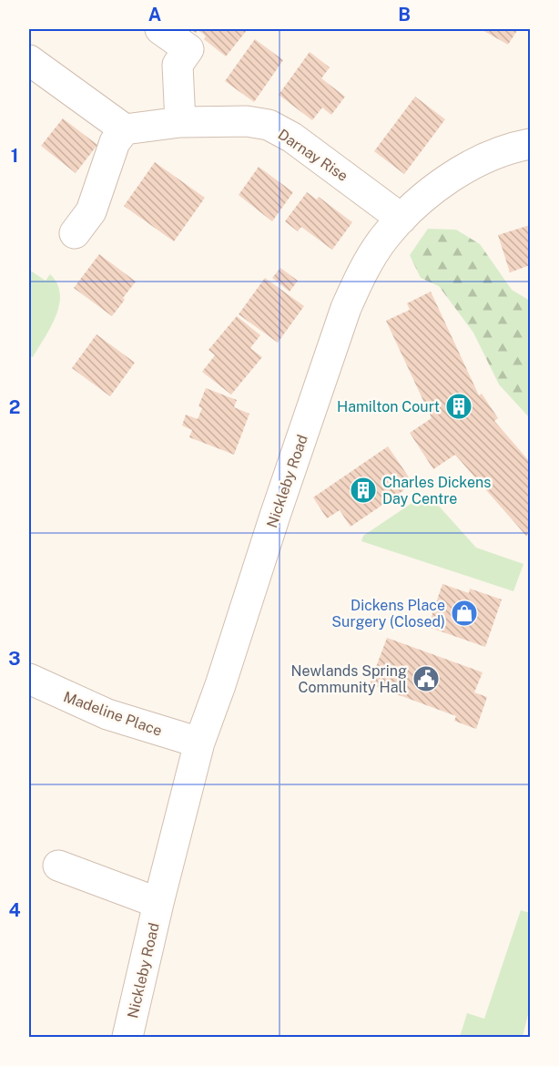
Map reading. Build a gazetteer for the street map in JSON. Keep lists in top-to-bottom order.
{
  "streets": {
    "street": ["Darnay Rise", "Nickleby Road", "Madeline Place"]
  },
  "crossings": [
    ["Darnay Rise", "Nickleby Road"],
    ["Nickleby Road", "Madeline Place"]
  ],
  "places": {
    "building": ["Hamilton Court", "Charles Dickens Day Centre"],
    "shop": ["Dickens Place Surgery (Closed)"],
    "public building": ["Newlands Spring Community Hall"]
  },
  "grid": {
    "columns": ["A", "B"],
    "rows": [
      "1",
      "2",
      "3",
      "4"
    ]
  }
}
